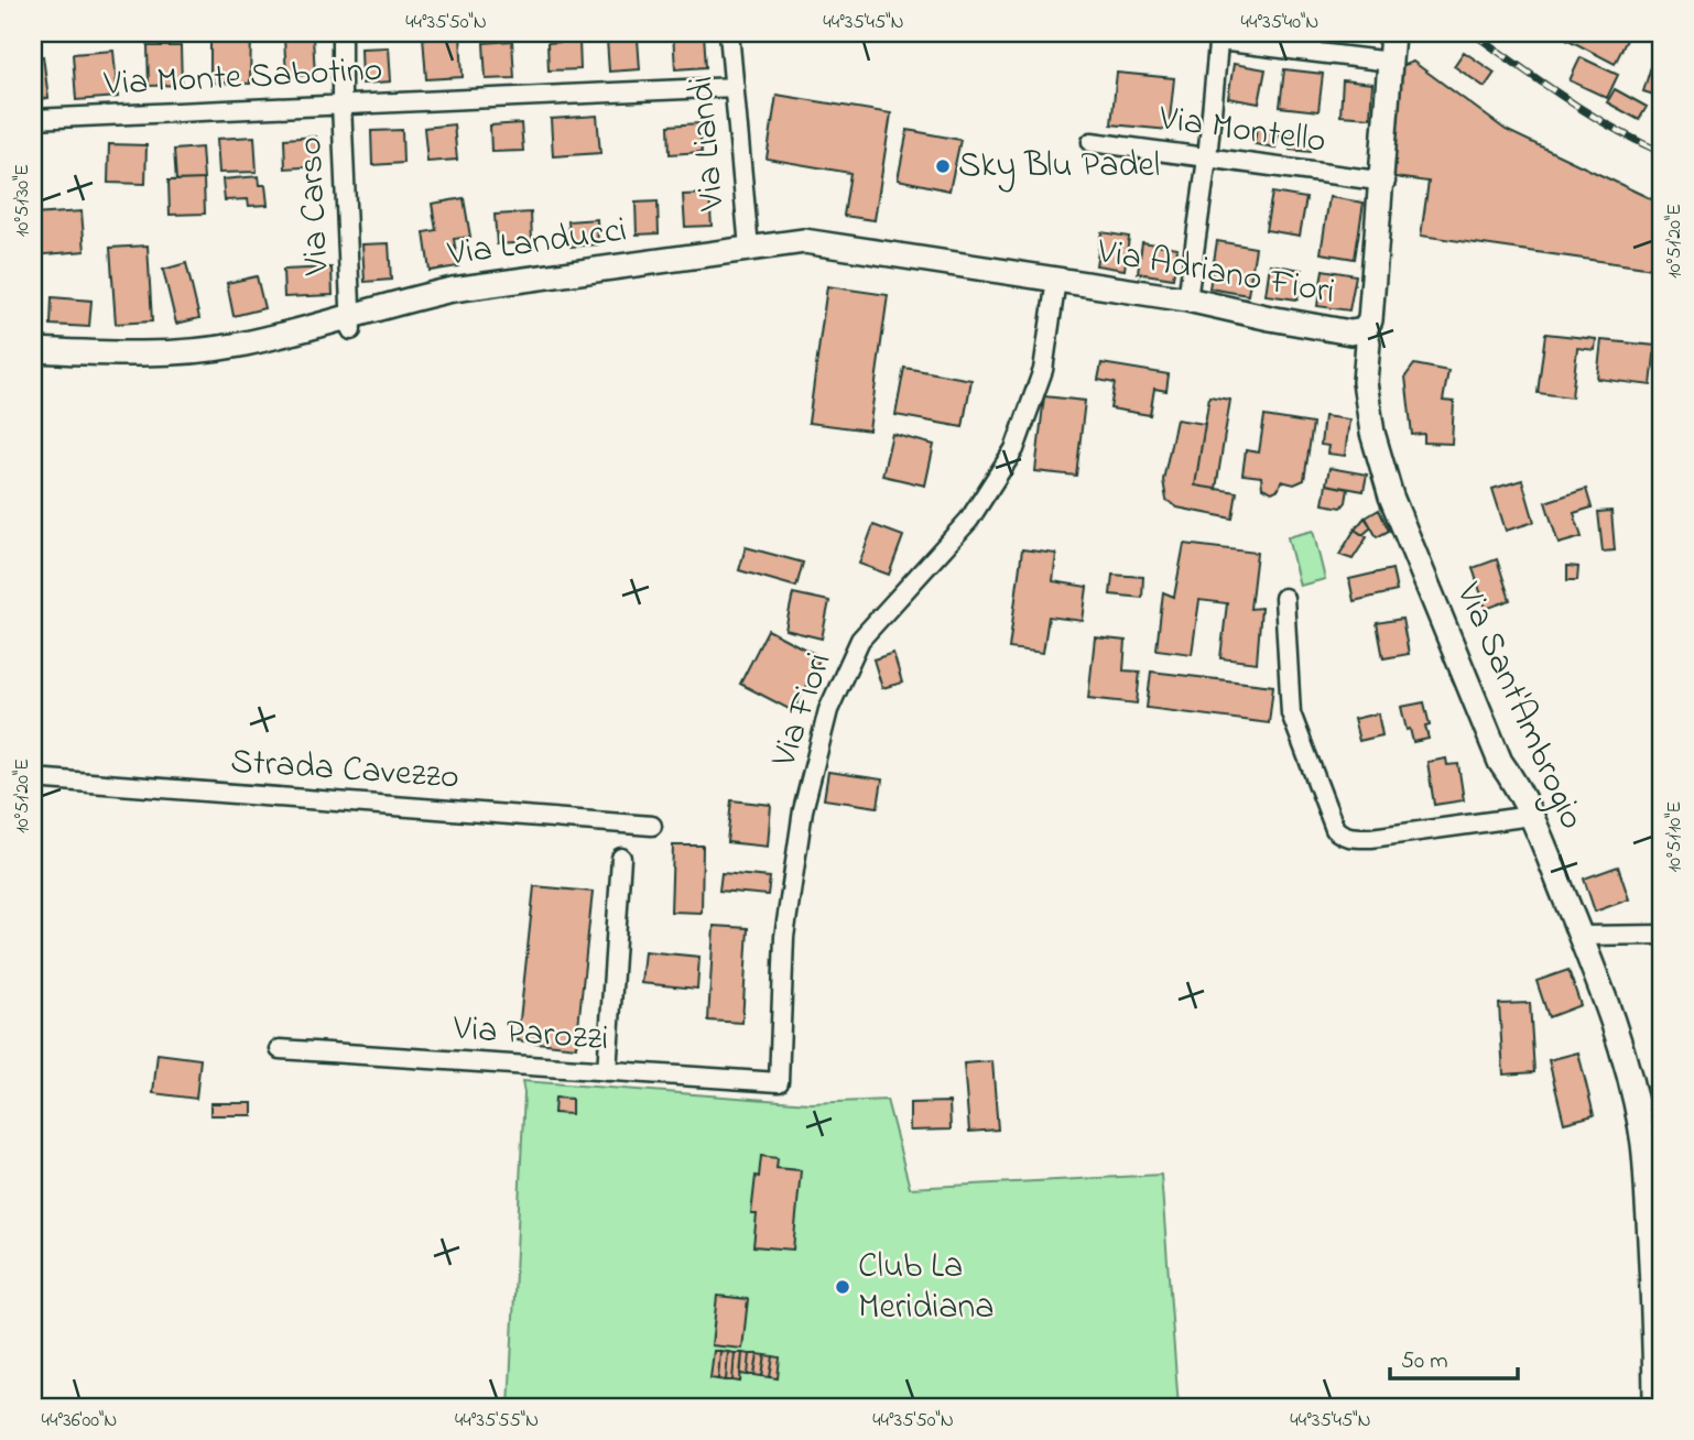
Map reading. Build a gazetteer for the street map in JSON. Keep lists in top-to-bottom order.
{
  "streets": {
    "street": [
      "Via Monte Sabotino",
      "Via Montello",
      "Via Liandi",
      "Via Carso",
      "Via Landucci",
      "Via Adriano Fiori",
      "Via Sant'Ambrogio",
      "Via Fiori",
      "Strada Cavezzo",
      "Via Parozzi"
    ]
  },
  "crossings": [
    ["Via Monte Sabotino", "Via Liandi"],
    ["Via Monte Sabotino", "Via Carso"],
    ["Via Montello", "Via Sant'Ambrogio"],
    ["Via Liandi", "Via Landucci"],
    ["Via Carso", "Via Landucci"],
    ["Via Landucci", "Via Adriano Fiori"],
    ["Via Landucci", "Via Fiori"],
    ["Via Adriano Fiori", "Via Sant'Ambrogio"],
    ["Via Adriano Fiori", "Via Fiori"],
    ["Via Fiori", "Via Parozzi"]
  ],
  "places": ["Sky Blu Padel", "Club La Meridiana"],
  "scale_bar": "50 m",
  "coordinates": [
    "44°35'50\"N",
    "44°35'45\"N",
    "44°35'40\"N",
    "10°51'30\"E",
    "10°51'20\"E",
    "10°51'10\"E",
    "44°36'00\"N",
    "44°35'55\"N"
  ]
}
